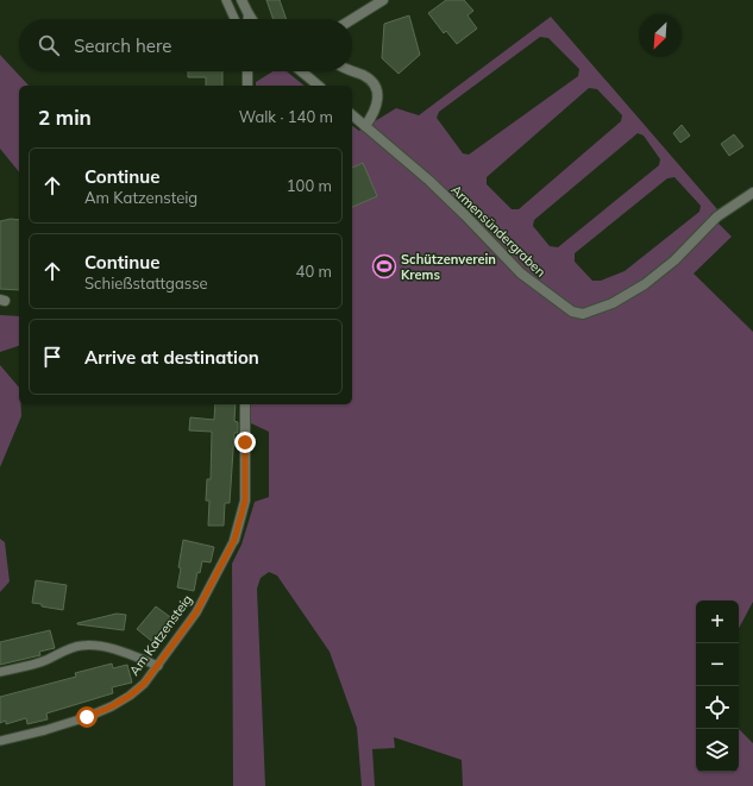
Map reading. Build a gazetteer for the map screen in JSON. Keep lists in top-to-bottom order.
{
  "streets": {
    "street": ["Armensündergraben"],
    "lane": ["Am Katzensteig"]
  },
  "places": {
    "sports": ["Schützenverein Krems"]
  },
  "north": "bottom left",
  "page": {
    "search": "Search here",
    "heading": ["2 min", "Walk · 140 m"],
    "list": [
      ["Continue", "Am Katzensteig", "100 m"],
      ["Continue", "Schießstattgasse", "40 m"],
      "Arrive at destination"
    ],
    "map_buttons": ["+", "−"]
  }
}
